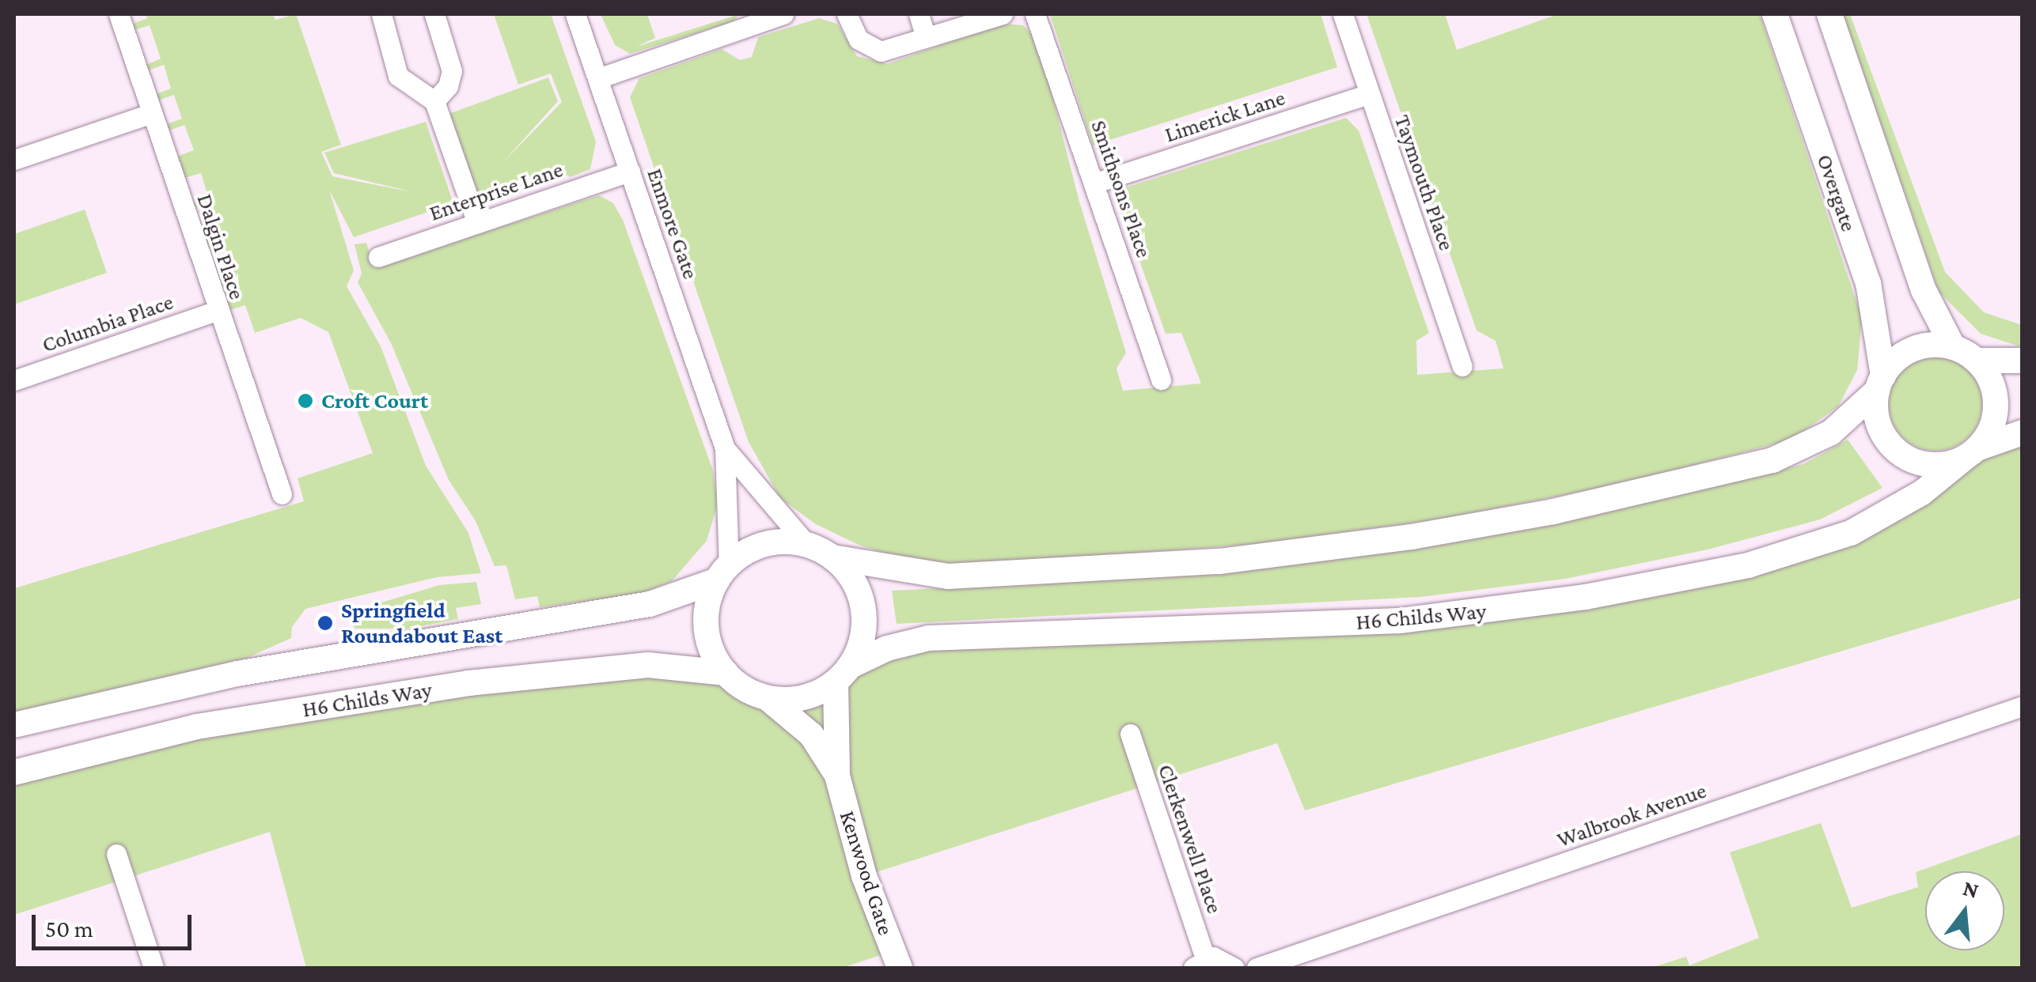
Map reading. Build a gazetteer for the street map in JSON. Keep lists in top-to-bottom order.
{
  "streets": {
    "street": [
      "Limerick Lane",
      "Taymouth Place",
      "Smithsons Place",
      "Enterprise Lane",
      "Overgate",
      "Enmore Gate",
      "Dalgin Place",
      "Columbia Place",
      "H6 Childs Way",
      "Walbrook Avenue",
      "Clerkenwell Place",
      "Kenwood Gate"
    ]
  },
  "crossings": [
    ["Limerick Lane", "Taymouth Place"],
    ["Limerick Lane", "Smithsons Place"],
    ["Enterprise Lane", "Enmore Gate"],
    ["Overgate", "H6 Childs Way"],
    ["Enmore Gate", "H6 Childs Way"],
    ["Enmore Gate", "Kenwood Gate"],
    ["Dalgin Place", "Columbia Place"],
    ["H6 Childs Way", "Kenwood Gate"]
  ],
  "places": ["Croft Court", "Springfield Roundabout East"],
  "scale_bar": "50 m",
  "north": "top"
}
